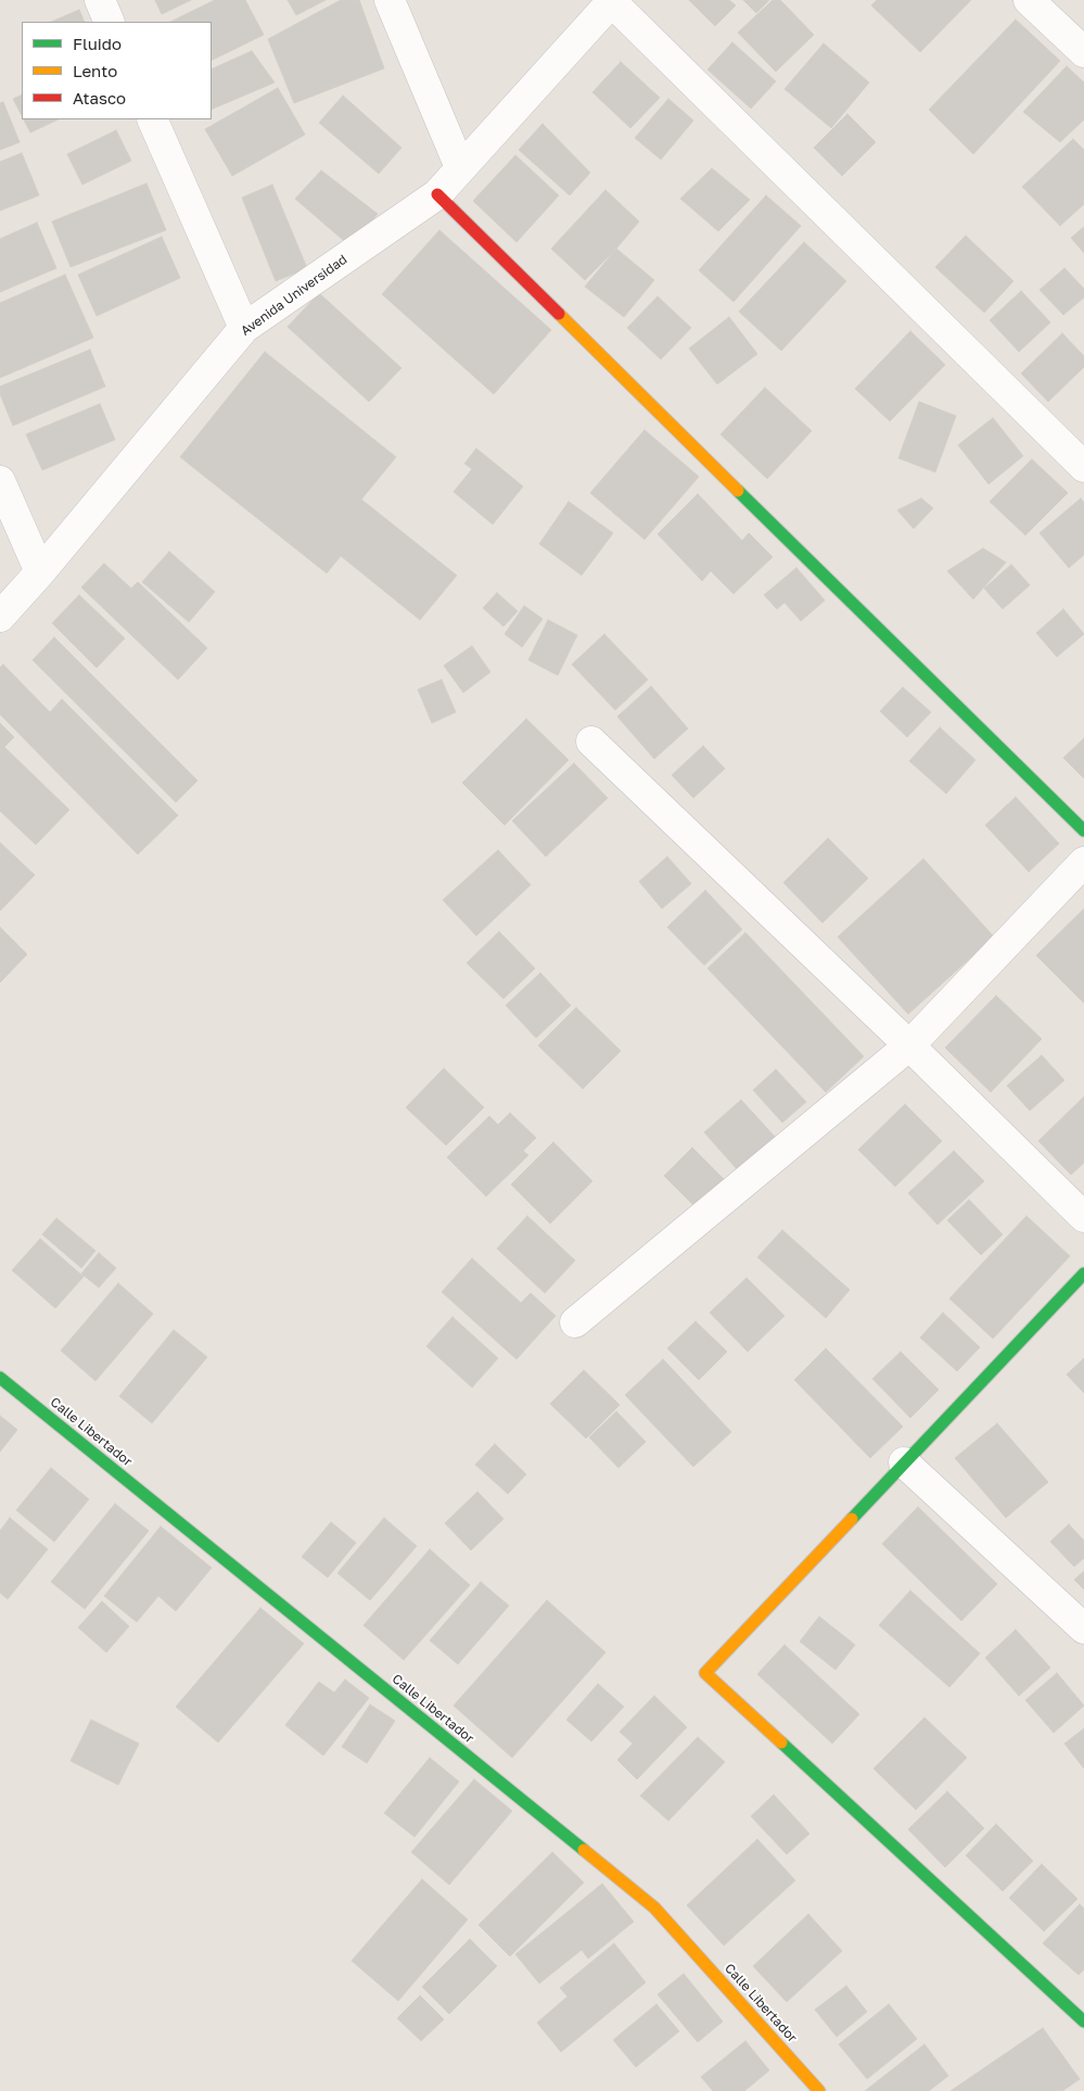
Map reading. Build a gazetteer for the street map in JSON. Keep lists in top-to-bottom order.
{
  "streets": {
    "street": ["Avenida Universidad", "Calle Libertador"]
  },
  "legend": ["Fluido", "Lento", "Atasco"]
}
